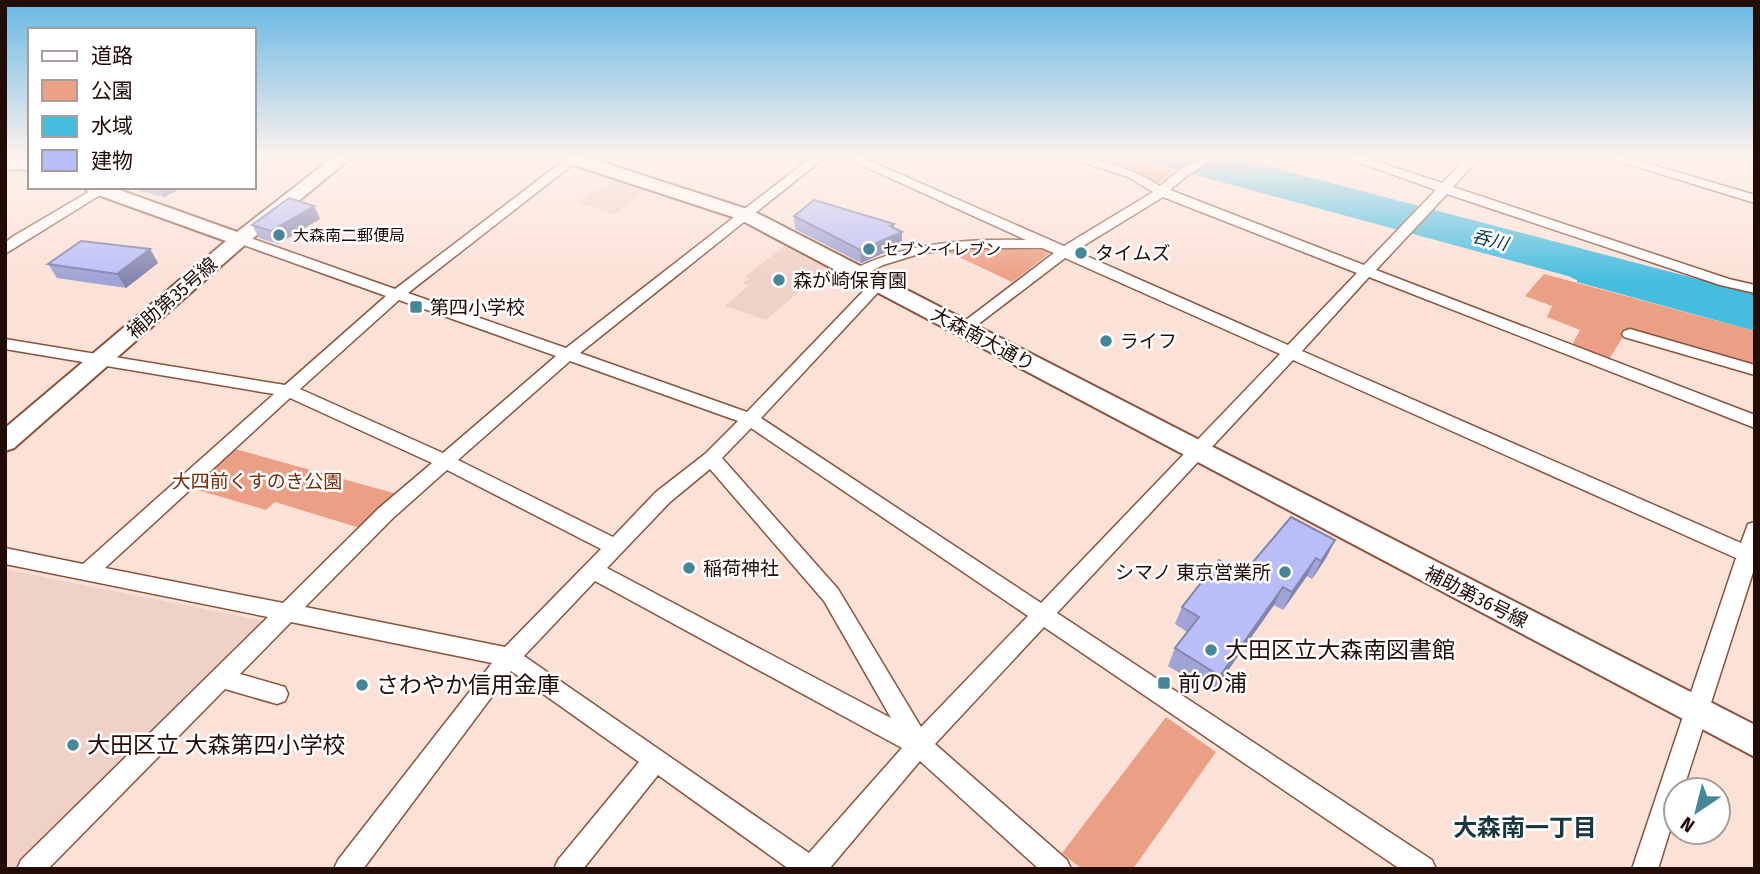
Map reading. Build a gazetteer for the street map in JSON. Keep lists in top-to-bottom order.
{
  "streets": {
    "street": ["補助第35号線", "大森南大通り", "補助第36号線"]
  },
  "crossings": [
    ["大森南大通り", "補助第36号線"]
  ],
  "districts": ["大森南一丁目"],
  "water": ["呑川"],
  "parks": ["大四前くすのき公園"],
  "places": {
    "other": [
      "大森南二郵便局",
      "セブン-イレブン",
      "タイムズ",
      "森が崎保育園",
      "ライフ",
      "稲荷神社",
      "シマノ 東京営業所",
      "大田区立大森南図書館",
      "さわやか信用金庫",
      "大田区立 大森第四小学校"
    ],
    "transit": ["第四小学校", "前の浦"]
  },
  "legend": [
    "道路",
    "公園",
    "水域",
    "建物"
  ],
  "north": "bottom left"
}
